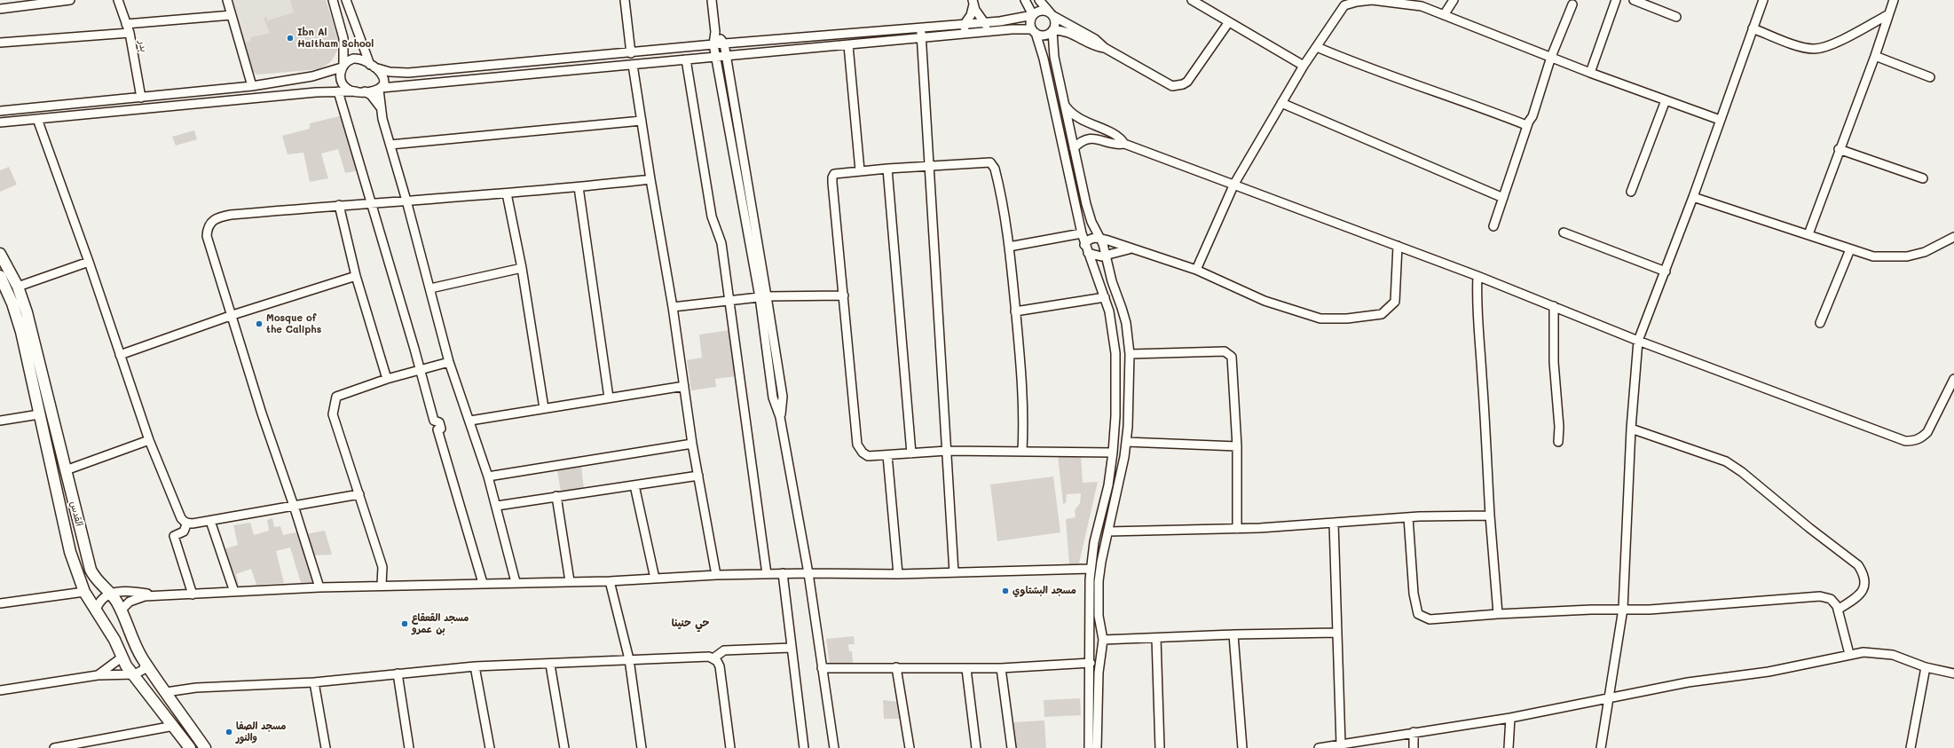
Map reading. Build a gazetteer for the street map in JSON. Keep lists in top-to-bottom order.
{
  "streets": {
    "main road": ["القدس"],
    "street": ["بدر"]
  },
  "districts": ["حي حنينا"],
  "places": [
    "Ibn Al Haitham School",
    "Mosque of the Caliphs",
    "مسجد البشتاوي",
    "مسجد القعقاع بن عمرو",
    "مسجد الصفا والنور"
  ]
}
